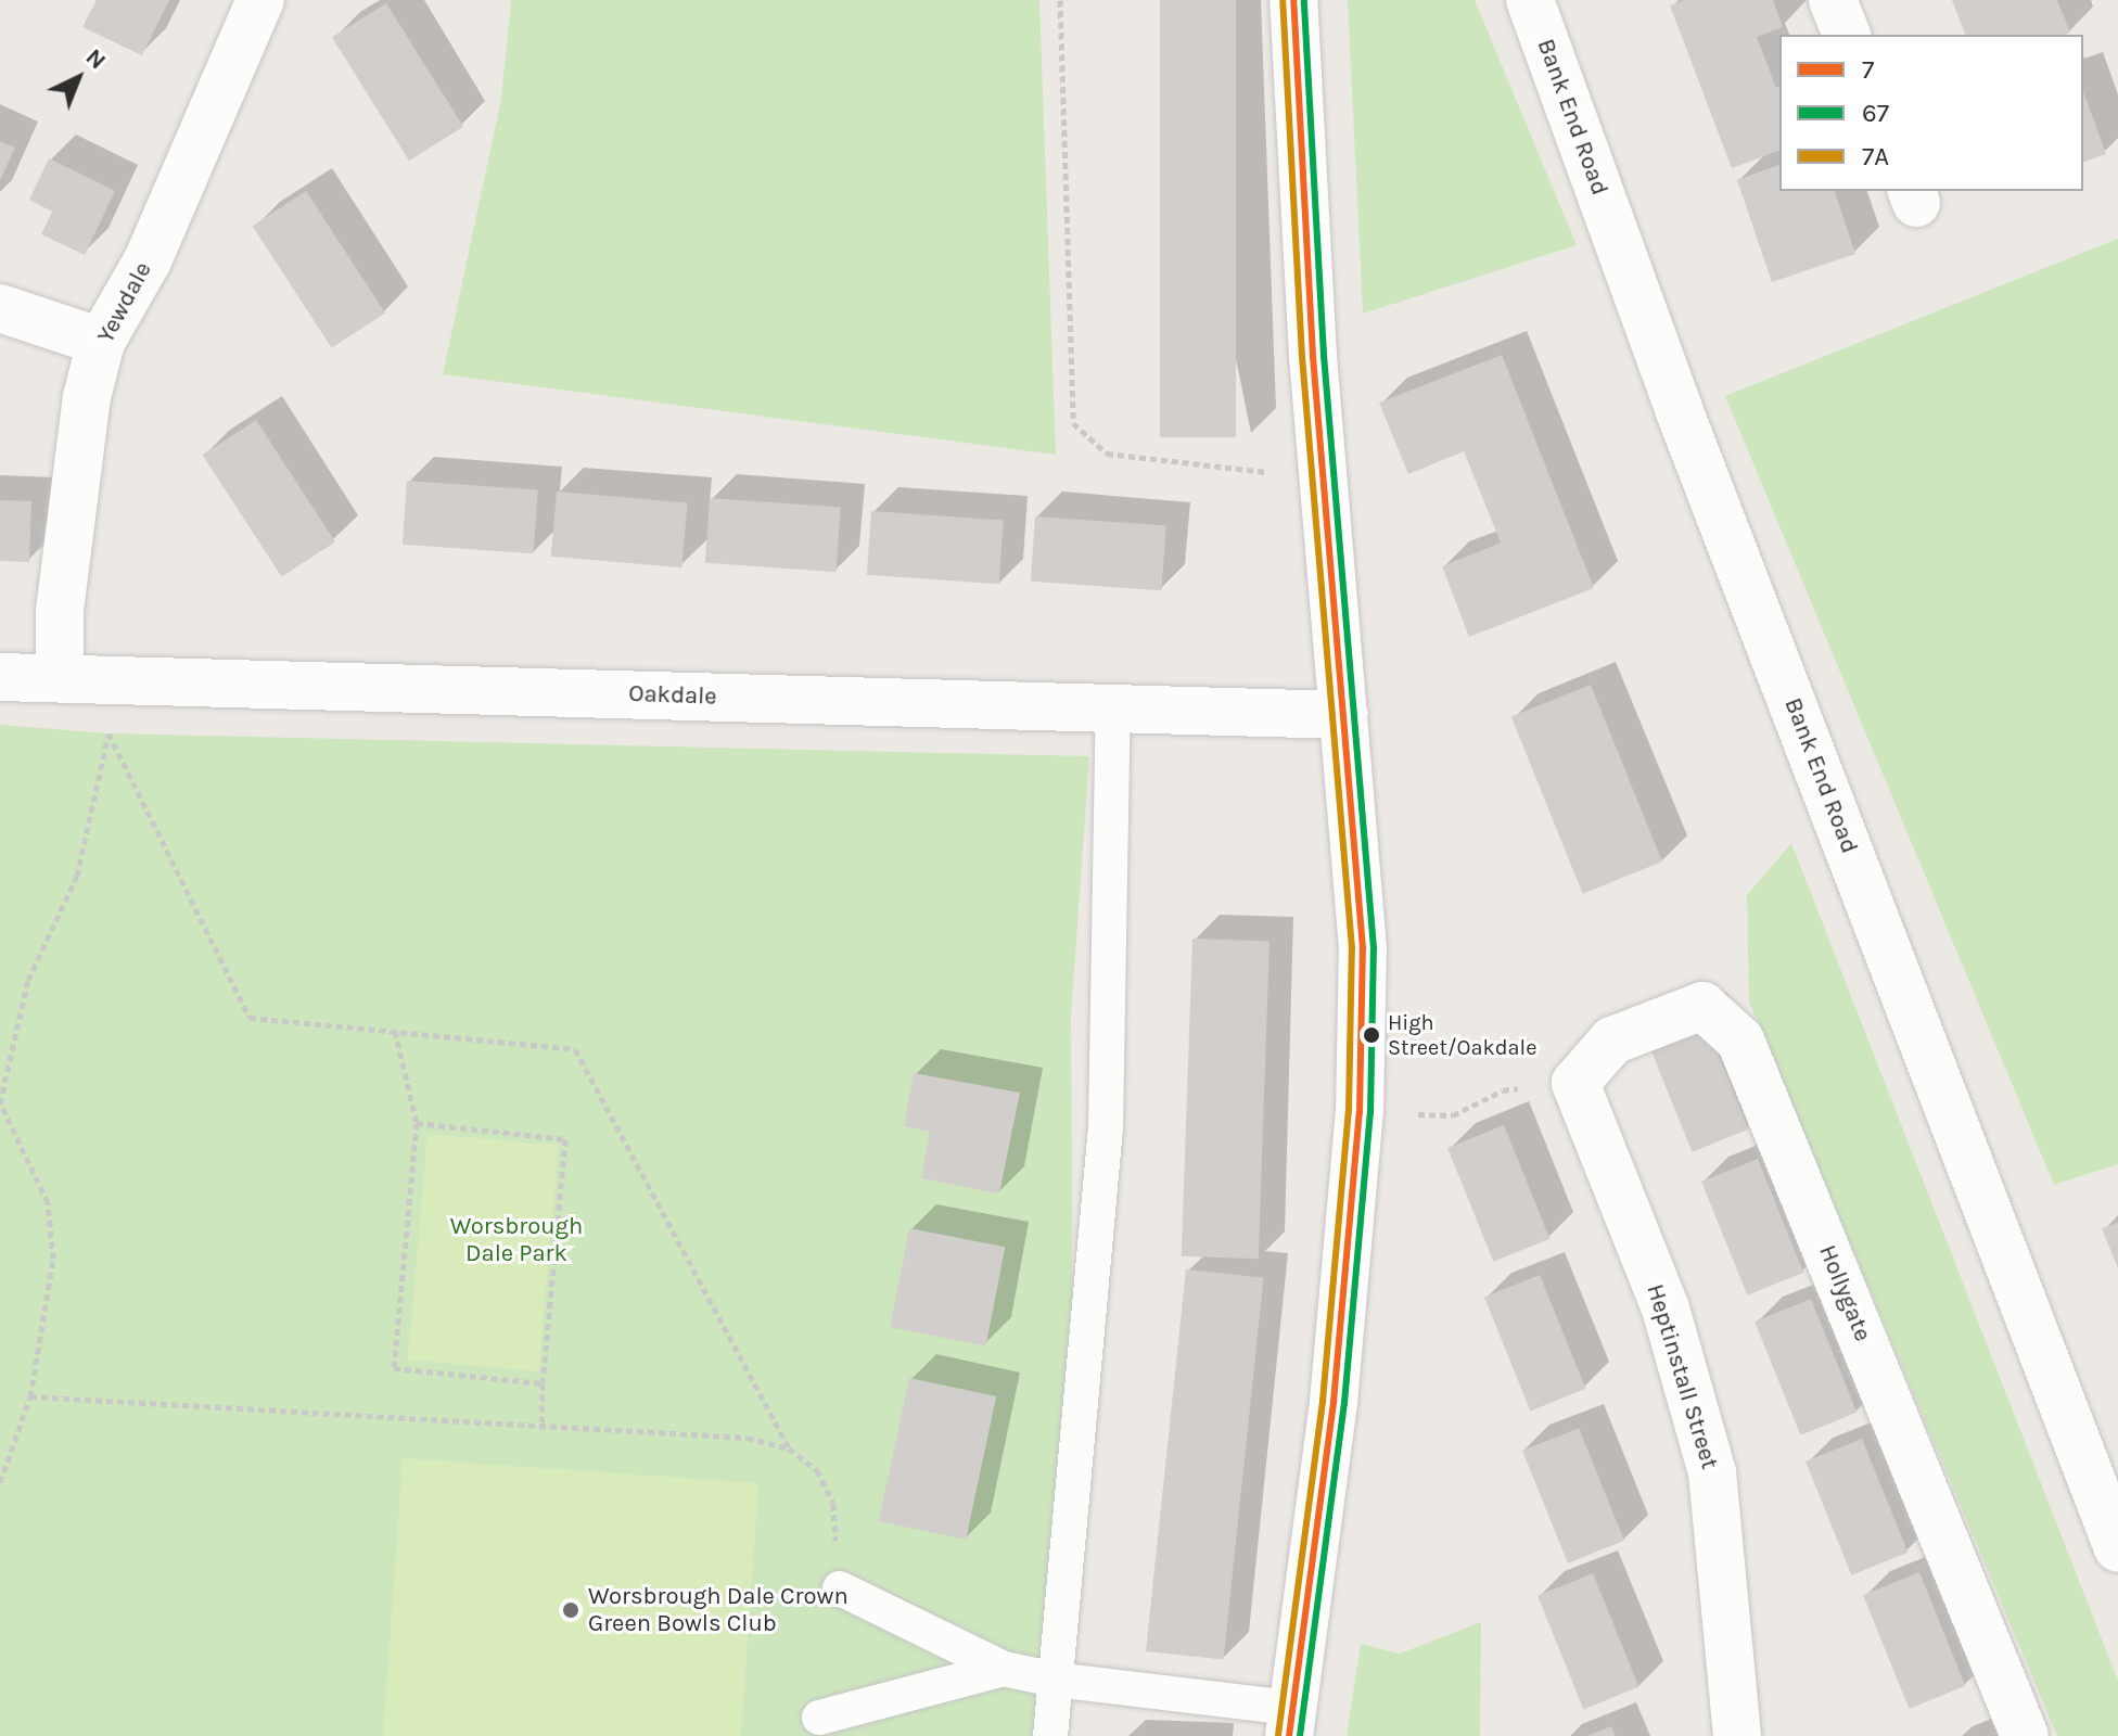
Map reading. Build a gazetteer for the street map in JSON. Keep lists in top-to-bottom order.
{
  "streets": {
    "street": [
      "Bank End Road",
      "Yewdale",
      "Oakdale",
      "Hollygate",
      "Heptinstall Street"
    ]
  },
  "crossings": [
    ["Yewdale", "Oakdale"],
    ["Hollygate", "Heptinstall Street"]
  ],
  "parks": ["Worsbrough Dale Park"],
  "places": ["High Street/Oakdale", "Worsbrough Dale Crown Green Bowls Club"],
  "lines": ["transit line 7", "transit line 67", "transit line 7A"],
  "legend": ["7", "67", "7A"],
  "north": "top right"
}
